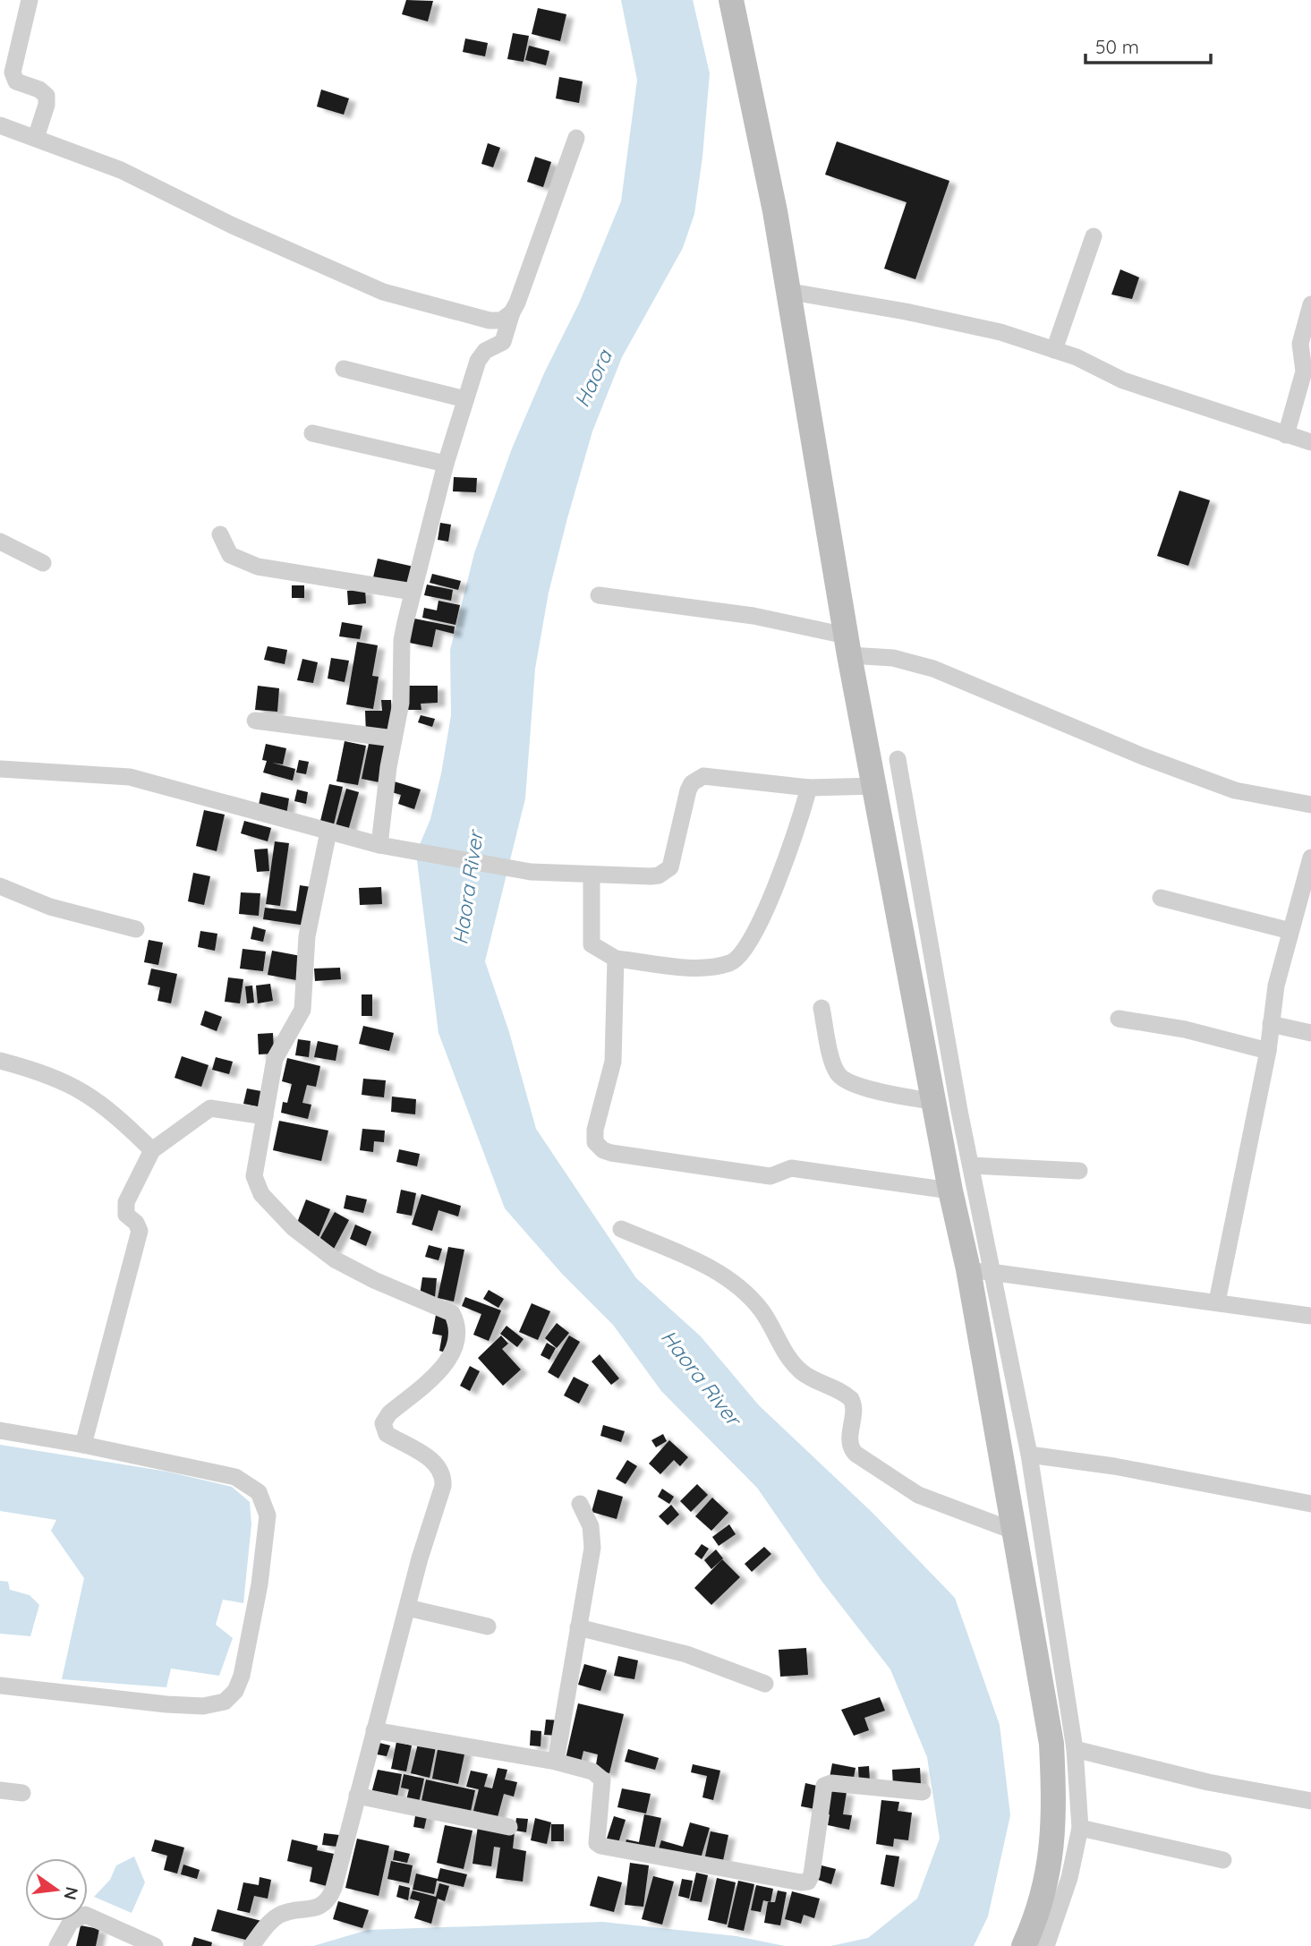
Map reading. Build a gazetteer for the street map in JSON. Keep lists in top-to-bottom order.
{
  "water": ["Haora", "Haora River"],
  "scale_bar": "50 m",
  "north": "right"
}
